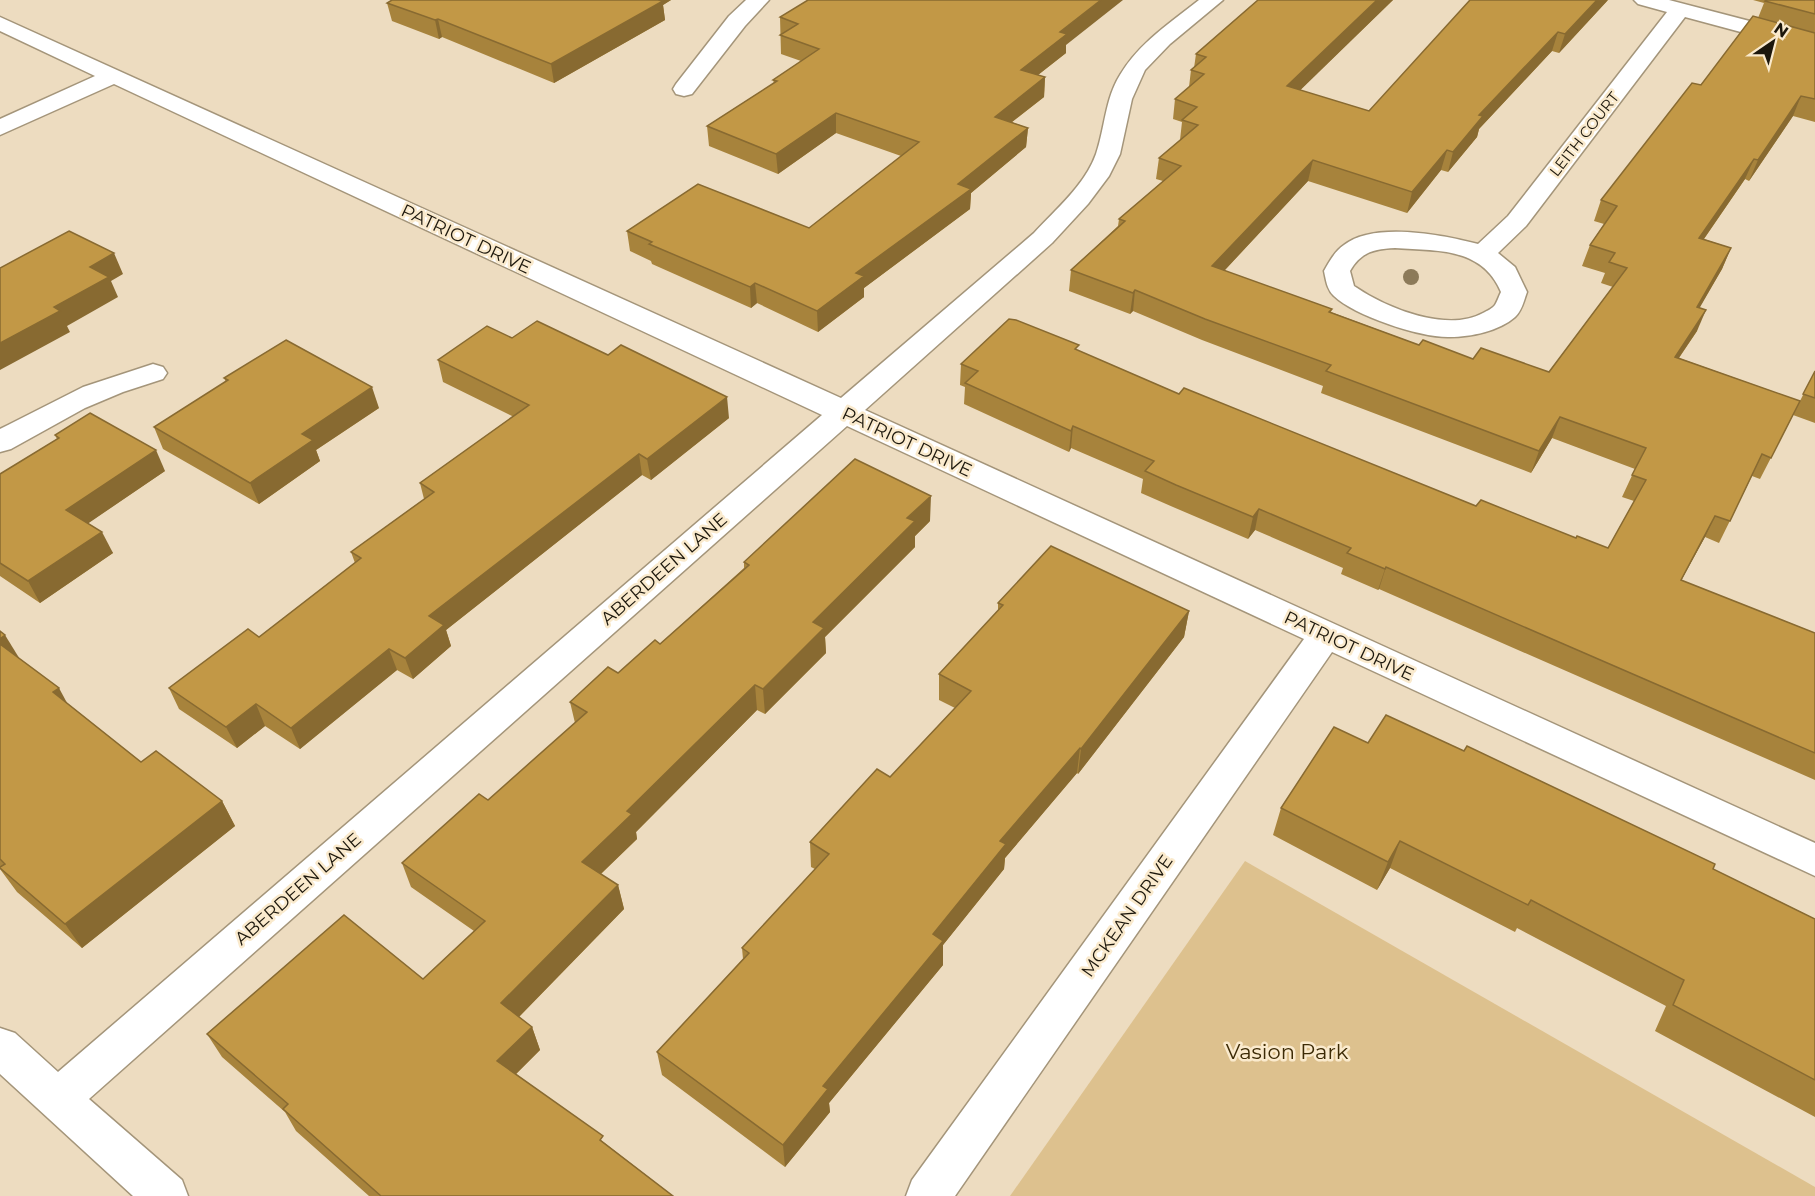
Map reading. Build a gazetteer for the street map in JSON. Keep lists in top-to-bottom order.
{
  "streets": {
    "street": [
      "LEITH COURT",
      "PATRIOT DRIVE",
      "ABERDEEN LANE",
      "MCKEAN DRIVE"
    ]
  },
  "crossings": [
    ["PATRIOT DRIVE", "ABERDEEN LANE"],
    ["PATRIOT DRIVE", "MCKEAN DRIVE"]
  ],
  "parks": ["Vasion Park"],
  "north": "top right"
}
